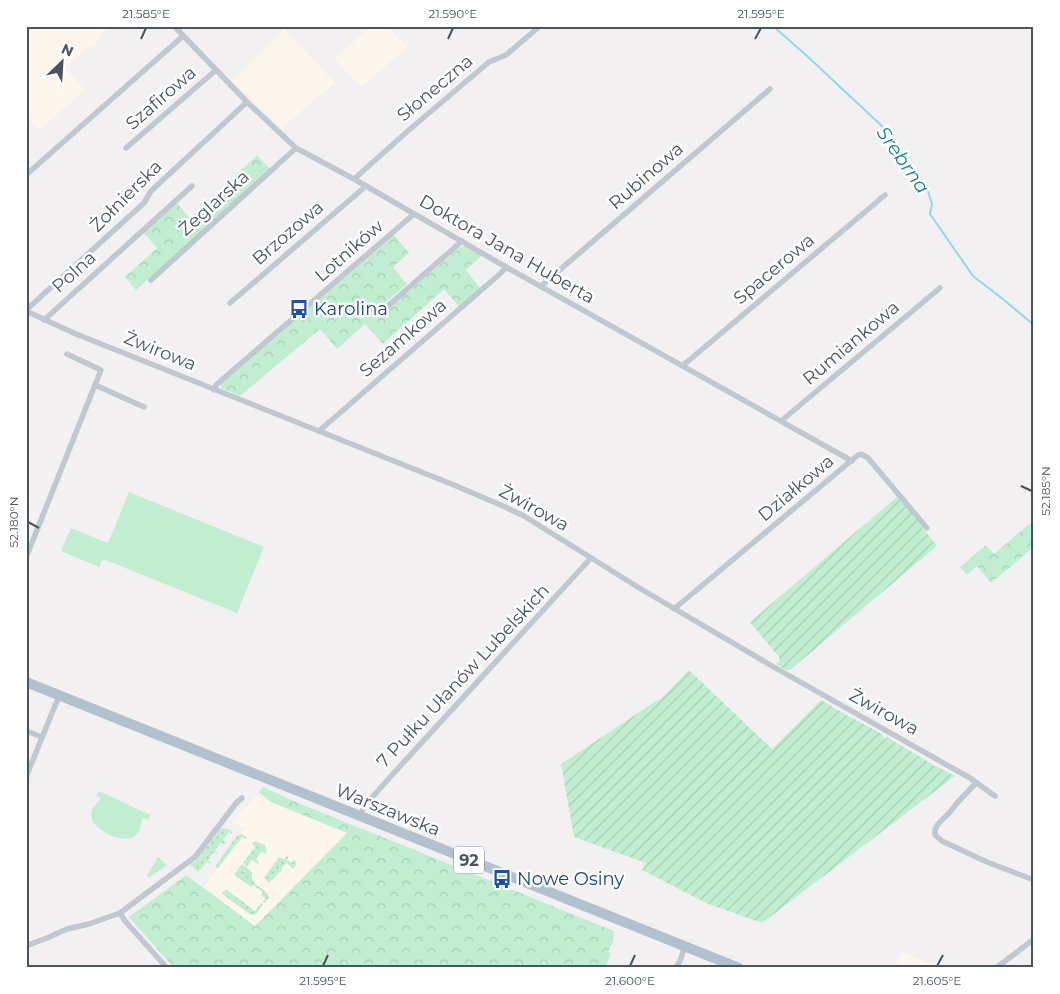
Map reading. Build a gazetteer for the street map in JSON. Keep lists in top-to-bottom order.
{
  "streets": {
    "main road": ["Warszawska", "92"],
    "street": [
      "Słoneczna",
      "Szafirowa",
      "Rubinowa",
      "Żołnierska",
      "Żeglarska",
      "Brzozowa",
      "Doktora Jana Huberta",
      "Lotników",
      "Spacerowa",
      "Polna",
      "Sezamkowa",
      "Rumiankowa",
      "Żwirowa",
      "Działkowa",
      "7 Pułku Ułanów Lubelskich"
    ]
  },
  "crossings": [
    ["Słoneczna", "Doktora Jana Huberta"],
    ["Szafirowa", "Doktora Jana Huberta"],
    ["Rubinowa", "Doktora Jana Huberta"],
    ["Żołnierska", "Doktora Jana Huberta"],
    ["Żołnierska", "Żwirowa"],
    ["Żeglarska", "Doktora Jana Huberta"],
    ["Brzozowa", "Doktora Jana Huberta"],
    ["Doktora Jana Huberta", "Lotników"],
    ["Doktora Jana Huberta", "Spacerowa"],
    ["Doktora Jana Huberta", "Sezamkowa"],
    ["Doktora Jana Huberta", "Rumiankowa"],
    ["Doktora Jana Huberta", "Działkowa"],
    ["Lotników", "Żwirowa"],
    ["Polna", "Żwirowa"],
    ["Sezamkowa", "Żwirowa"],
    ["Żwirowa", "Działkowa"],
    ["Żwirowa", "7 Pułku Ułanów Lubelskich"],
    ["7 Pułku Ułanów Lubelskich", "Warszawska"]
  ],
  "water": ["Srebrna"],
  "places": {
    "bus stop": ["Karolina", "Nowe Osiny"]
  },
  "north": "top right",
  "coordinates": [
    "21.585°E",
    "21.590°E",
    "21.595°E",
    "52.185°N",
    "52.180°N",
    "21.600°E",
    "21.605°E"
  ]
}
